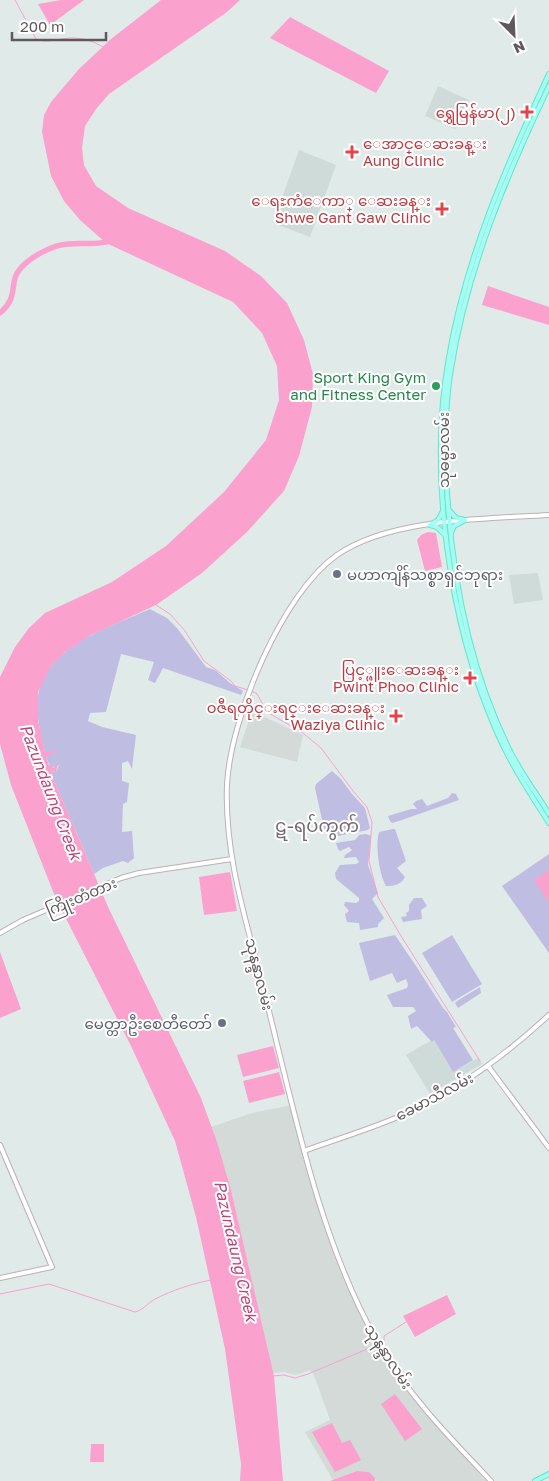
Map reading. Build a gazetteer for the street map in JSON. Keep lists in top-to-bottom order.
{
  "streets": {
    "main road": [
      "သုဓမ္မာလမ်း",
      "ကြိုးတံတား",
      "သုနန္ဒာလမ်း",
      "ခေမာသီလမ်း"
    ]
  },
  "crossings": [
    ["သုဓမ္မာလမ်း", "သုနန္ဒာလမ်း"],
    ["ကြိုးတံတား", "သုနန္ဒာလမ်း"],
    ["သုနန္ဒာလမ်း", "ခေမာသီလမ်း"]
  ],
  "districts": ["ဋ-ရပ်ကွက်"],
  "water": ["Pazundaung Creek"],
  "places": {
    "health": [
      "ရွှေမြန်မာ(၂)",
      "ေအာင္ေဆးခန္း Aung Clinic",
      "ေရႊကံေကာ္ ေဆးခန္း Shwe Gant Gaw Clinic",
      "ပြင့္ဖူးေဆးခန္း Pwint Phoo Clinic",
      "၀ဇီရတိုင္းရင္းေဆးခန္း Waziya Clinic"
    ],
    "other": ["Sport King Gym and Fitness Center", "မဟာကျိန်သစ္စာရှင်ဘုရား", "မေတ္တာဦးစေတီတော်"]
  },
  "scale_bar": "200 m",
  "north": "bottom right"
}
